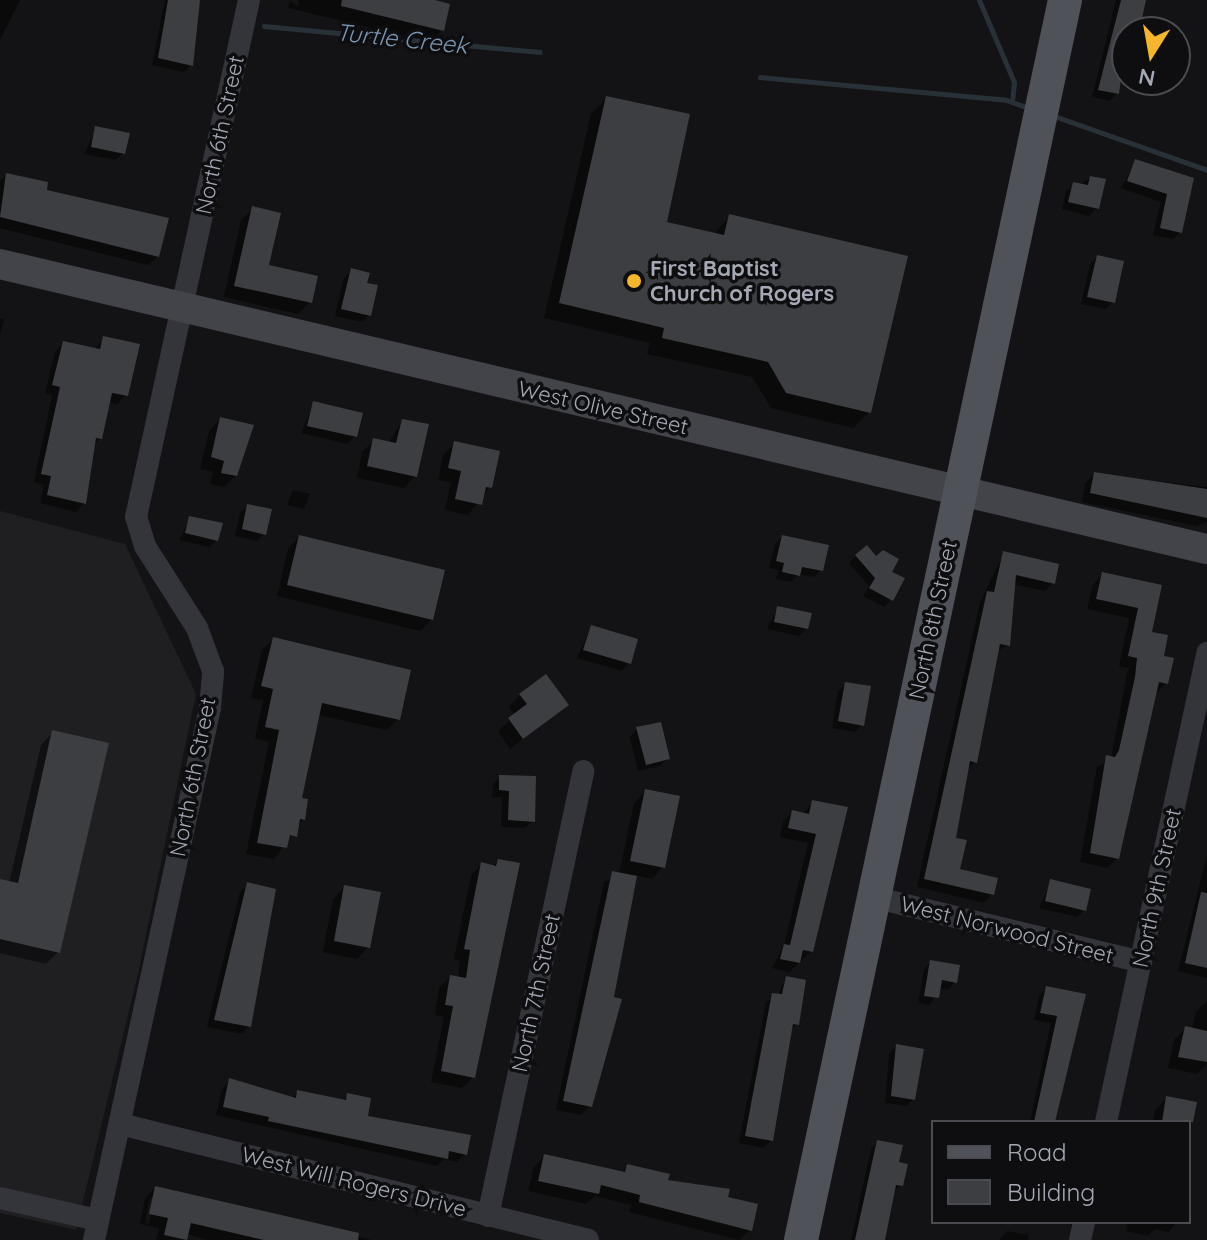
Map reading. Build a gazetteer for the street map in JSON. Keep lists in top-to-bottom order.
{
  "streets": {
    "main road": ["West Olive Street", "North 8th Street"],
    "street": [
      "North 6th Street",
      "North 9th Street",
      "West Norwood Street",
      "North 7th Street",
      "West Will Rogers Drive"
    ]
  },
  "crossings": [
    ["North 6th Street", "West Olive Street"],
    ["North 6th Street", "West Will Rogers Drive"],
    ["West Olive Street", "North 8th Street"],
    ["North 8th Street", "West Norwood Street"],
    ["North 9th Street", "West Norwood Street"],
    ["North 7th Street", "West Will Rogers Drive"]
  ],
  "water": ["Turtle Creek"],
  "places": ["First Baptist Church of Rogers"],
  "legend": ["Road", "Building"],
  "north": "bottom"
}
